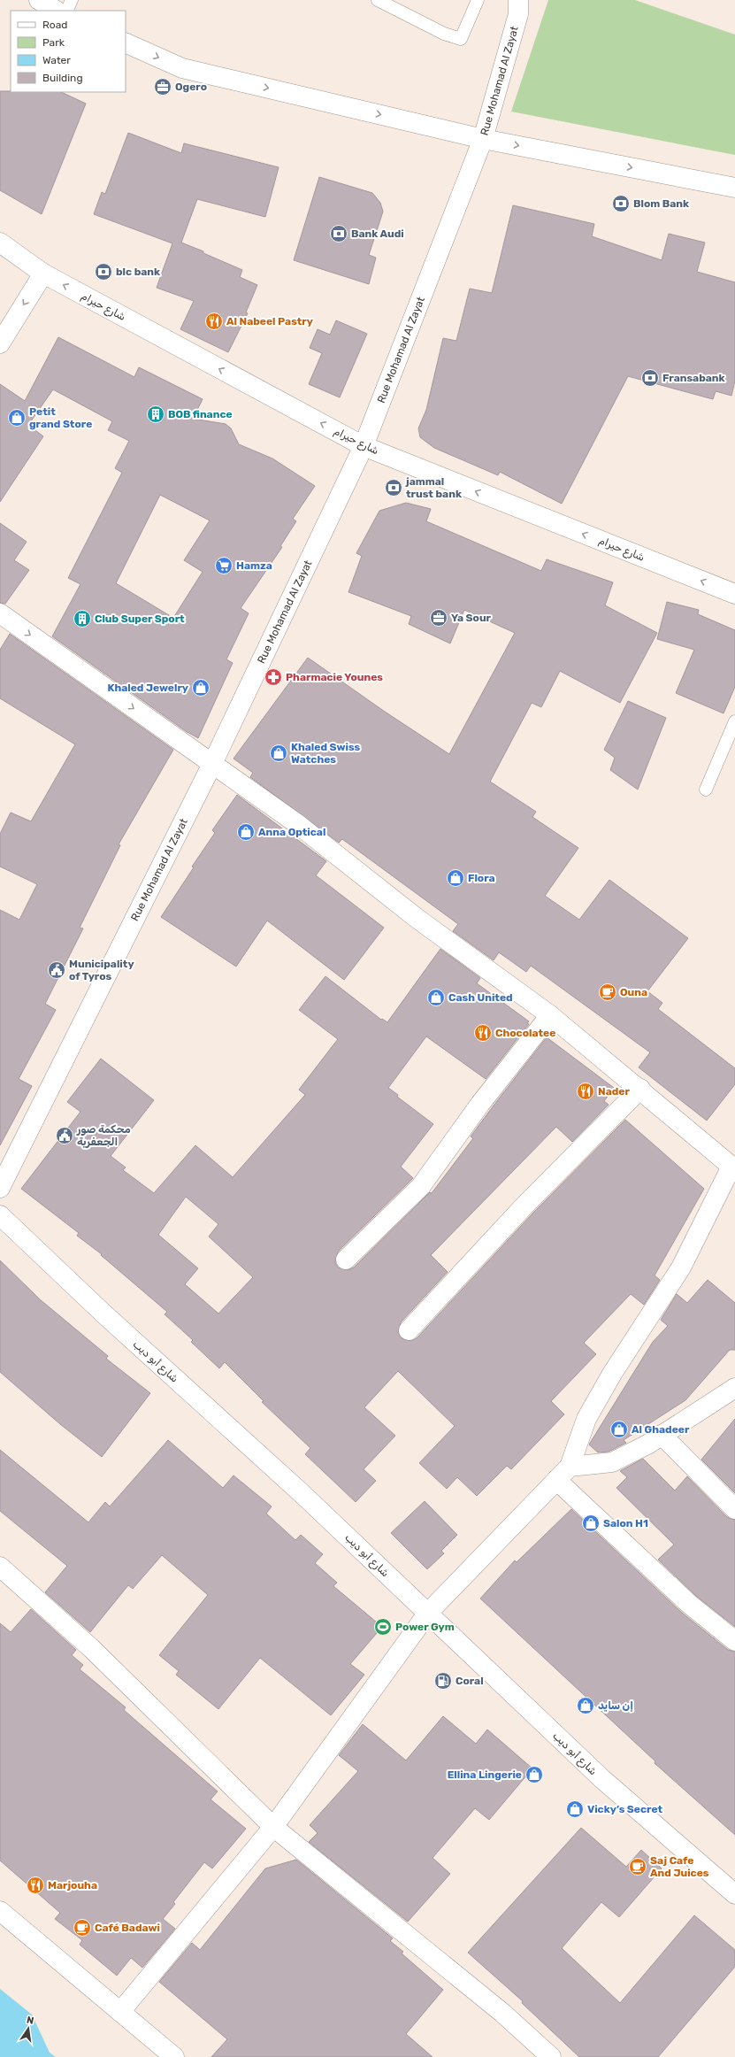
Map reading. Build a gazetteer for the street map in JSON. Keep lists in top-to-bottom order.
{
  "streets": {
    "street": ["Rue Mohamad Al Zayat", "شارع حيرام", "شارع أبو ديب"]
  },
  "crossings": [
    ["Rue Mohamad Al Zayat", "شارع حيرام"]
  ],
  "one_way": ["شارع حيرام"],
  "places": {
    "office": ["Ogero", "Ya Sour"],
    "bank": [
      "Blom Bank",
      "Bank Audi",
      "blc bank",
      "Fransabank",
      "jammal trust bank"
    ],
    "restaurant": [
      "Al Nabeel Pastry",
      "Chocolatee",
      "Nader",
      "Marjouha"
    ],
    "building": ["BOB finance", "Club Super Sport"],
    "shop": [
      "Petit grand Store",
      "Khaled Jewelry",
      "Khaled Swiss Watches",
      "Anna Optical",
      "Flora",
      "Cash United",
      "Al Ghadeer",
      "Salon H1",
      "إن سايد",
      "Ellina Lingerie",
      "Vicky’s Secret"
    ],
    "supermarket": ["Hamza"],
    "pharmacy": ["Pharmacie Younes"],
    "public building": ["Municipality of Tyros", "محكمة صور الجعفرية"],
    "cafe": ["Ouna", "Saj Cafe And Juices", "Café Badawi"],
    "sports": ["Power Gym"],
    "fuel station": ["Coral"]
  },
  "legend": [
    "Road",
    "Park",
    "Water",
    "Building"
  ],
  "north": "top"
}
